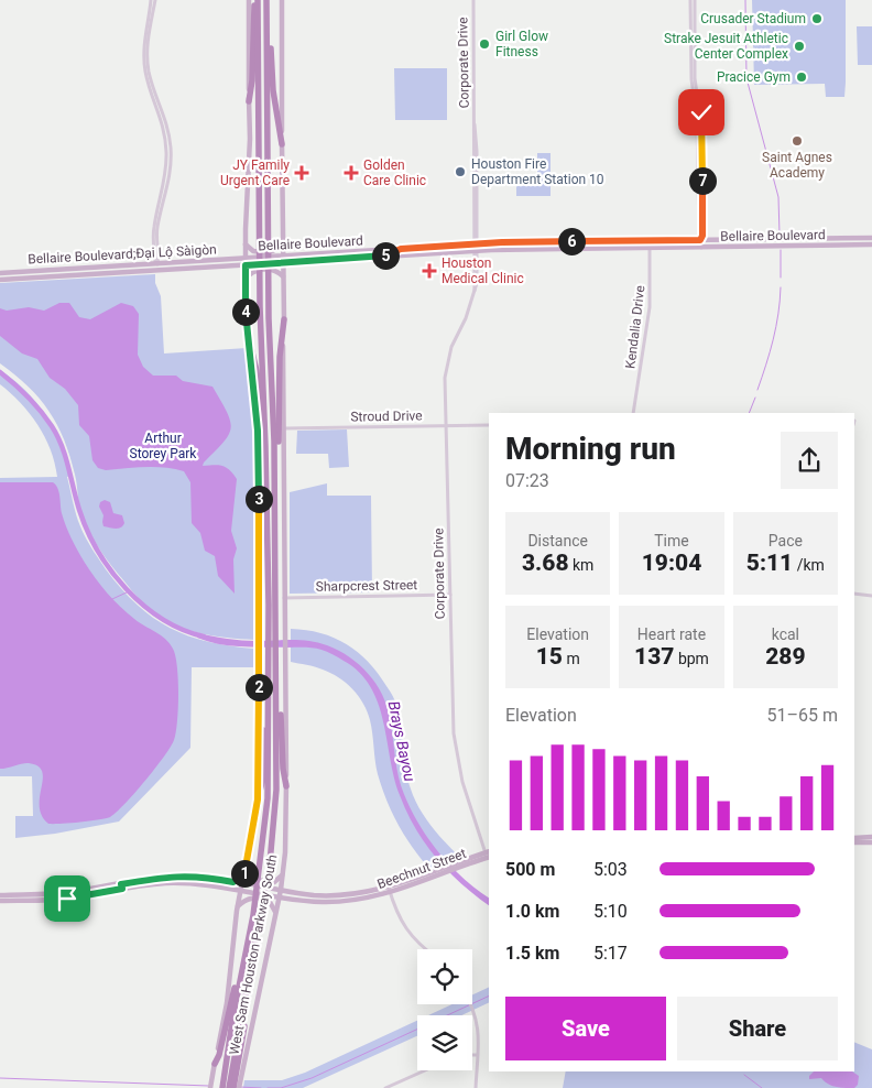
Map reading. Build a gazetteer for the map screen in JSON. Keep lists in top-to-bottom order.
{
  "streets": {
    "main road": [
      "Bellaire Boulevard",
      "Bellaire Boulevard;Đại Lộ Sàigòn",
      "Beechnut Street",
      "West Sam Houston Parkway South"
    ],
    "street": [
      "Corporate Drive",
      "Kendalia Drive",
      "Stroud Drive",
      "Sharpcrest Street"
    ]
  },
  "crossings": [
    ["Corporate Drive", "Bellaire Boulevard"],
    ["Corporate Drive", "Stroud Drive"],
    ["Corporate Drive", "Sharpcrest Street"],
    ["Corporate Drive", "Beechnut Street"],
    ["Bellaire Boulevard", "Bellaire Boulevard;Đại Lộ Sàigòn"],
    ["Bellaire Boulevard", "Kendalia Drive"],
    ["Bellaire Boulevard", "West Sam Houston Parkway South"],
    ["Bellaire Boulevard;Đại Lộ Sàigòn", "West Sam Houston Parkway South"],
    ["Stroud Drive", "West Sam Houston Parkway South"],
    ["Sharpcrest Street", "West Sam Houston Parkway South"],
    ["Beechnut Street", "West Sam Houston Parkway South"]
  ],
  "water": ["Brays Bayou"],
  "parks": ["Arthur Storey Park"],
  "places": {
    "other": [
      "Crusader Stadium",
      "Girl Glow Fitness",
      "Strake Jesuit Athletic Center Complex",
      "Pracice Gym",
      "Saint Agnes Academy",
      "Houston Fire Department Station 10"
    ],
    "health": ["JY Family Urgent Care", "Golden Care Clinic", "Houston Medical Clinic"]
  },
  "page": {
    "pins": [
      "7",
      "6",
      "5",
      "4",
      "3",
      "2",
      "1"
    ],
    "heading": ["Morning run", "07:23"],
    "stats": [
      ["Distance", "3.68 km"],
      ["Time", "19:04"],
      ["Pace", "5:11 /km"],
      ["Elevation", "15 m"],
      ["Heart rate", "137 bpm"],
      ["kcal", "289"]
    ],
    "chart": ["Elevation", "51–65 m"],
    "list": [
      {
        "name": "500 m",
        "note": "5:03"
      },
      {
        "name": "1.0 km",
        "note": "5:10"
      },
      {
        "name": "1.5 km",
        "note": "5:17"
      }
    ],
    "buttons": ["Save", "Share"]
  }
}
